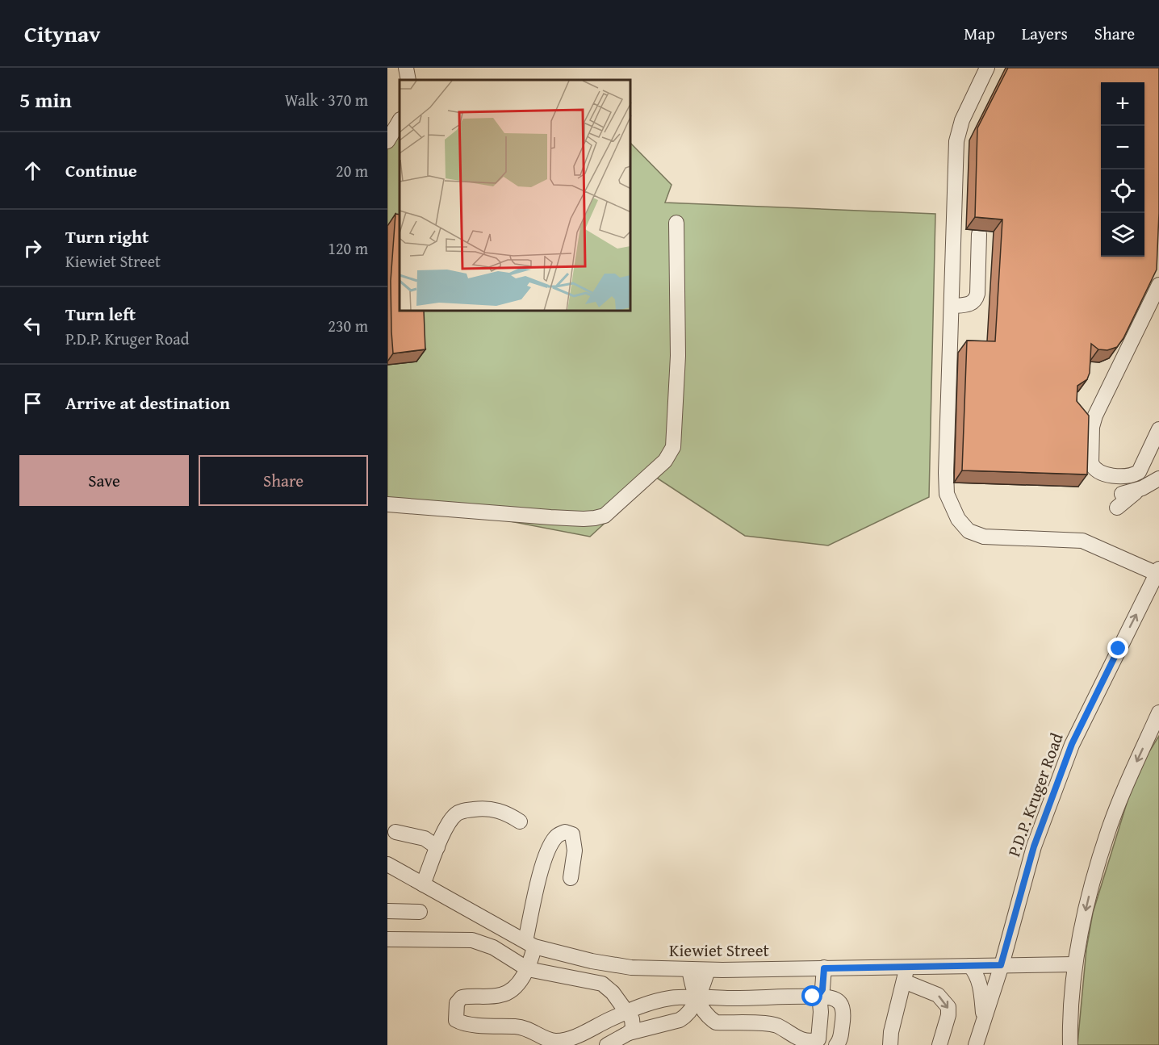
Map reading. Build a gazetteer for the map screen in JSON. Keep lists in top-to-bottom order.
{
  "streets": {
    "street": ["P.D.P. Kruger Road", "Kiewiet Street"]
  },
  "crossings": [
    ["P.D.P. Kruger Road", "Kiewiet Street"]
  ],
  "page": {
    "header": "Citynav",
    "nav": ["Map", "Layers", "Share"],
    "heading": ["5 min", "Walk · 370 m"],
    "map_buttons": ["+", "−"],
    "list": [
      ["Continue", "20 m"],
      ["Turn right", "Kiewiet Street", "120 m"],
      ["Turn left", "P.D.P. Kruger Road", "230 m"],
      "Arrive at destination"
    ],
    "buttons": ["Save", "Share"]
  }
}
